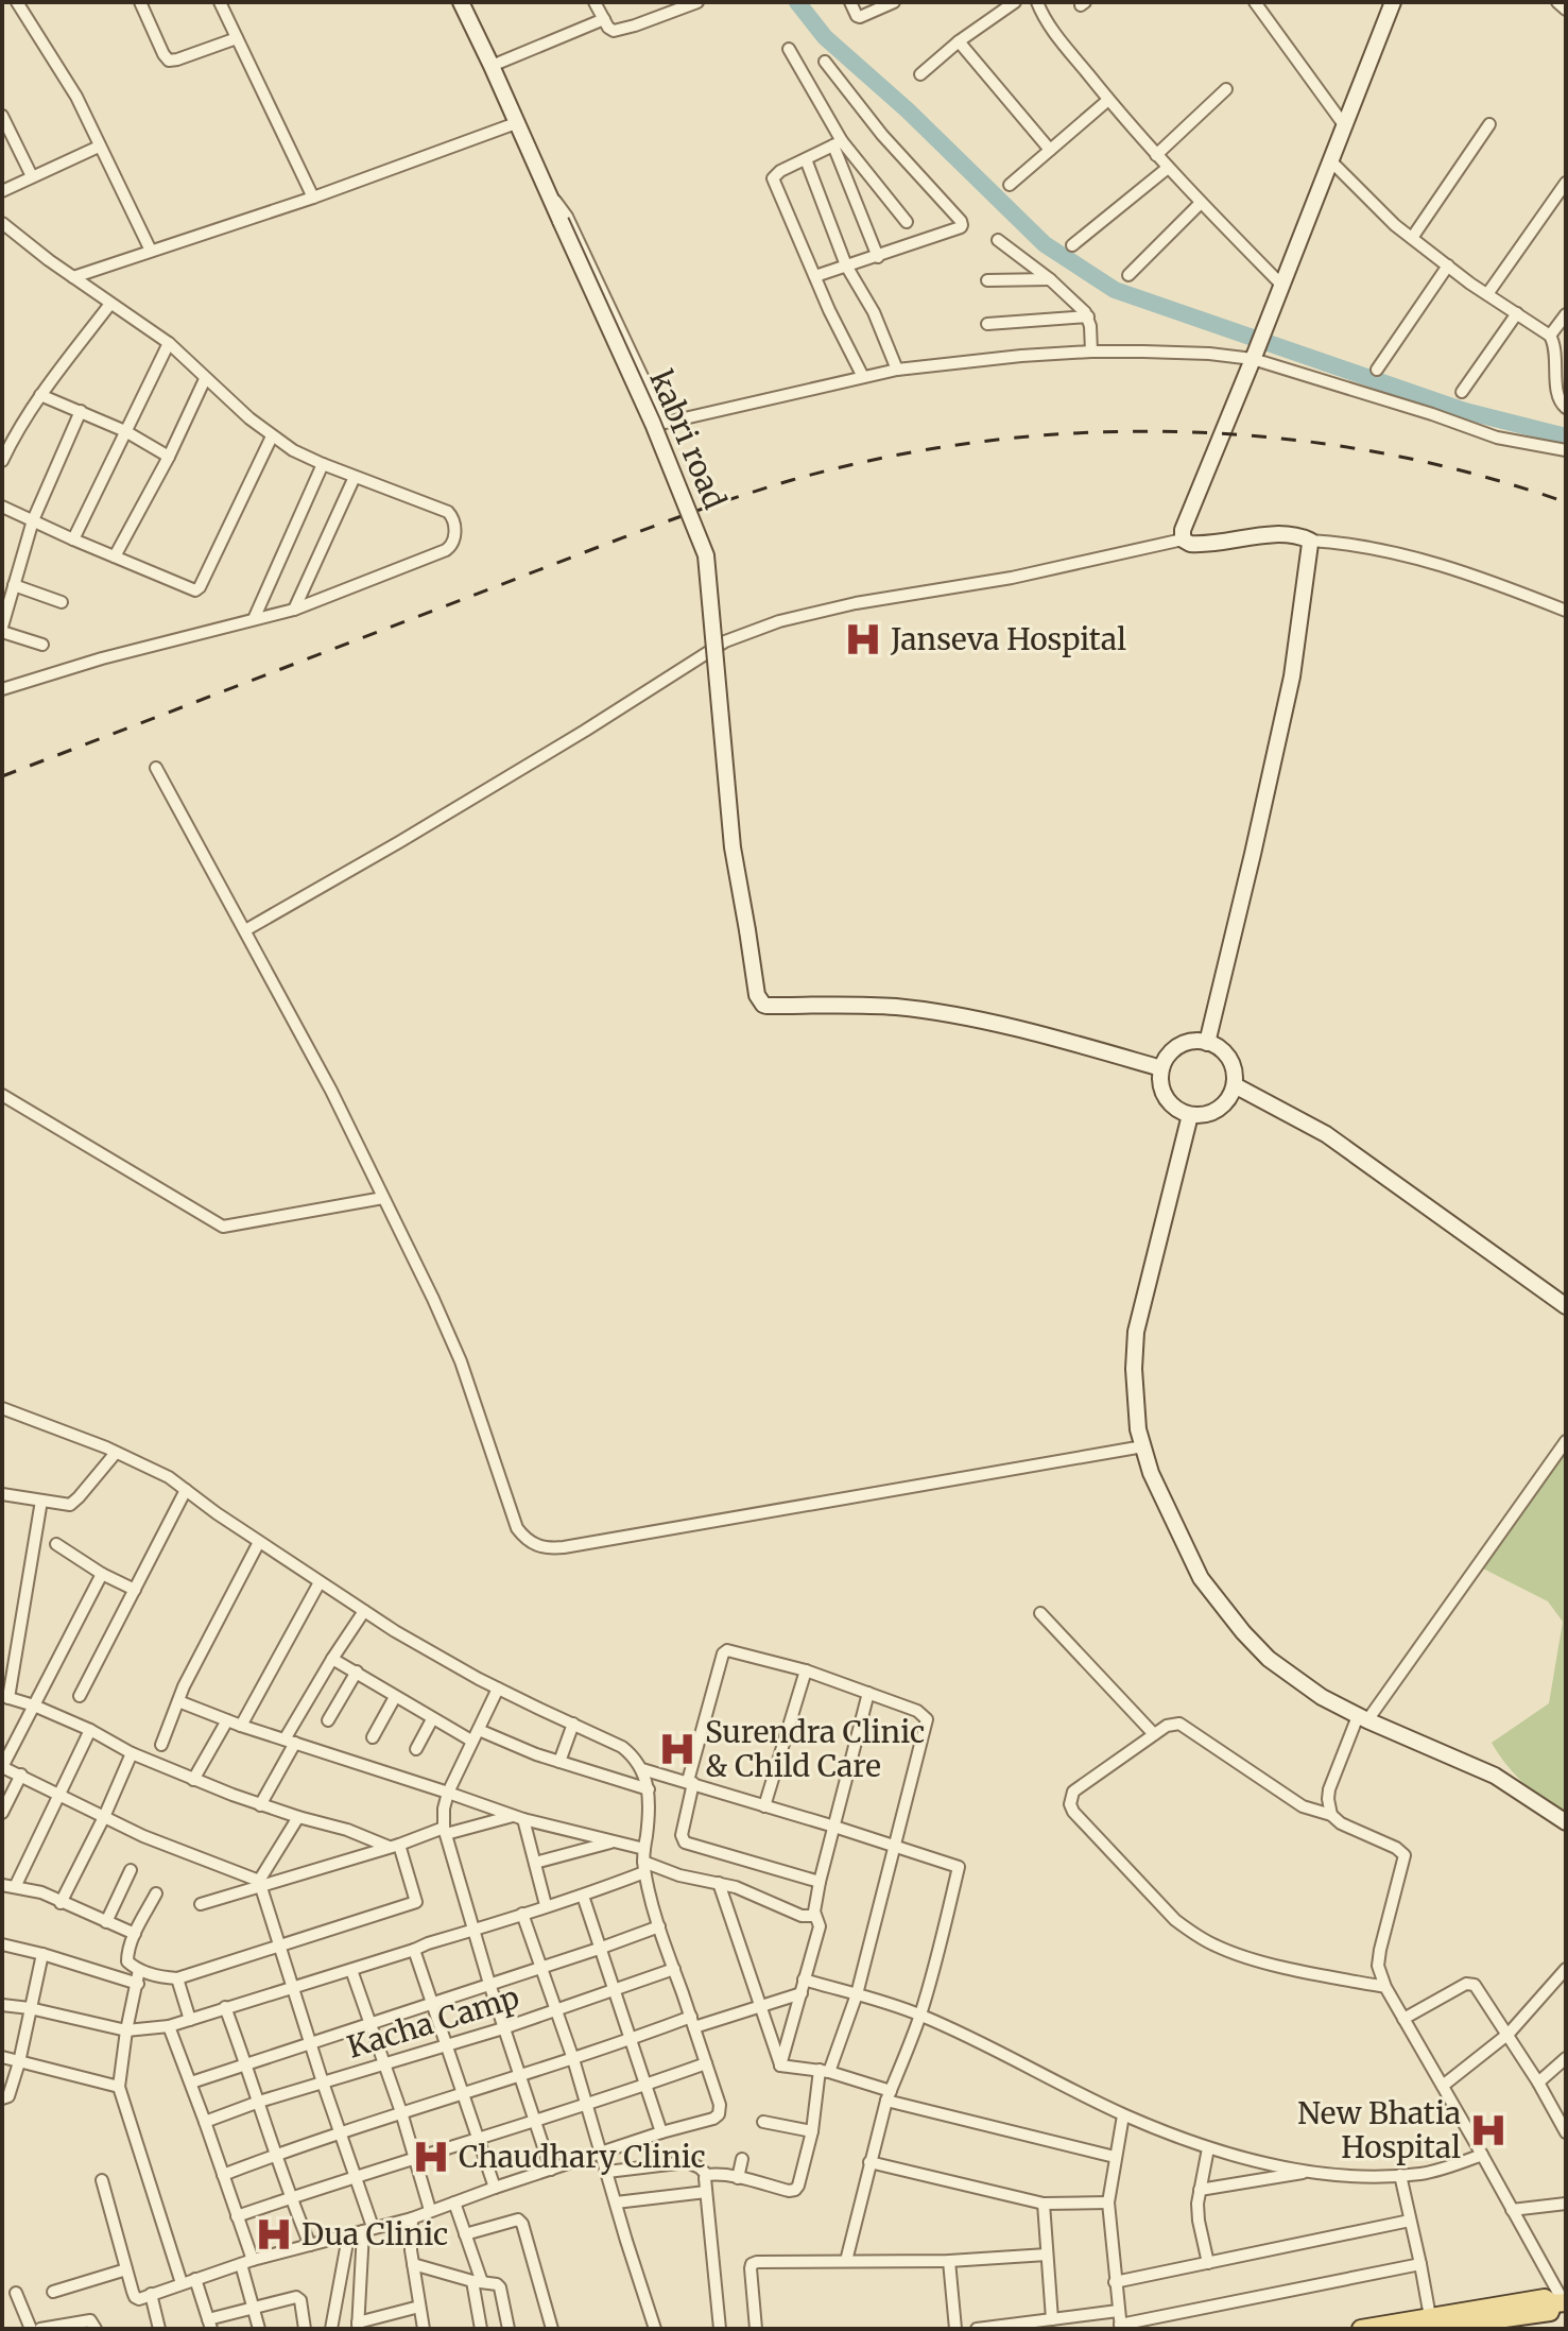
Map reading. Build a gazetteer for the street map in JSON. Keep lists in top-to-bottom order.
{
  "streets": {
    "street": ["kabri road", "Kacha Camp"]
  },
  "places": {
    "hospital": [
      "Janseva Hospital",
      "Surendra Clinic & Child Care",
      "New Bhatia Hospital",
      "Chaudhary Clinic",
      "Dua Clinic"
    ]
  }
}
